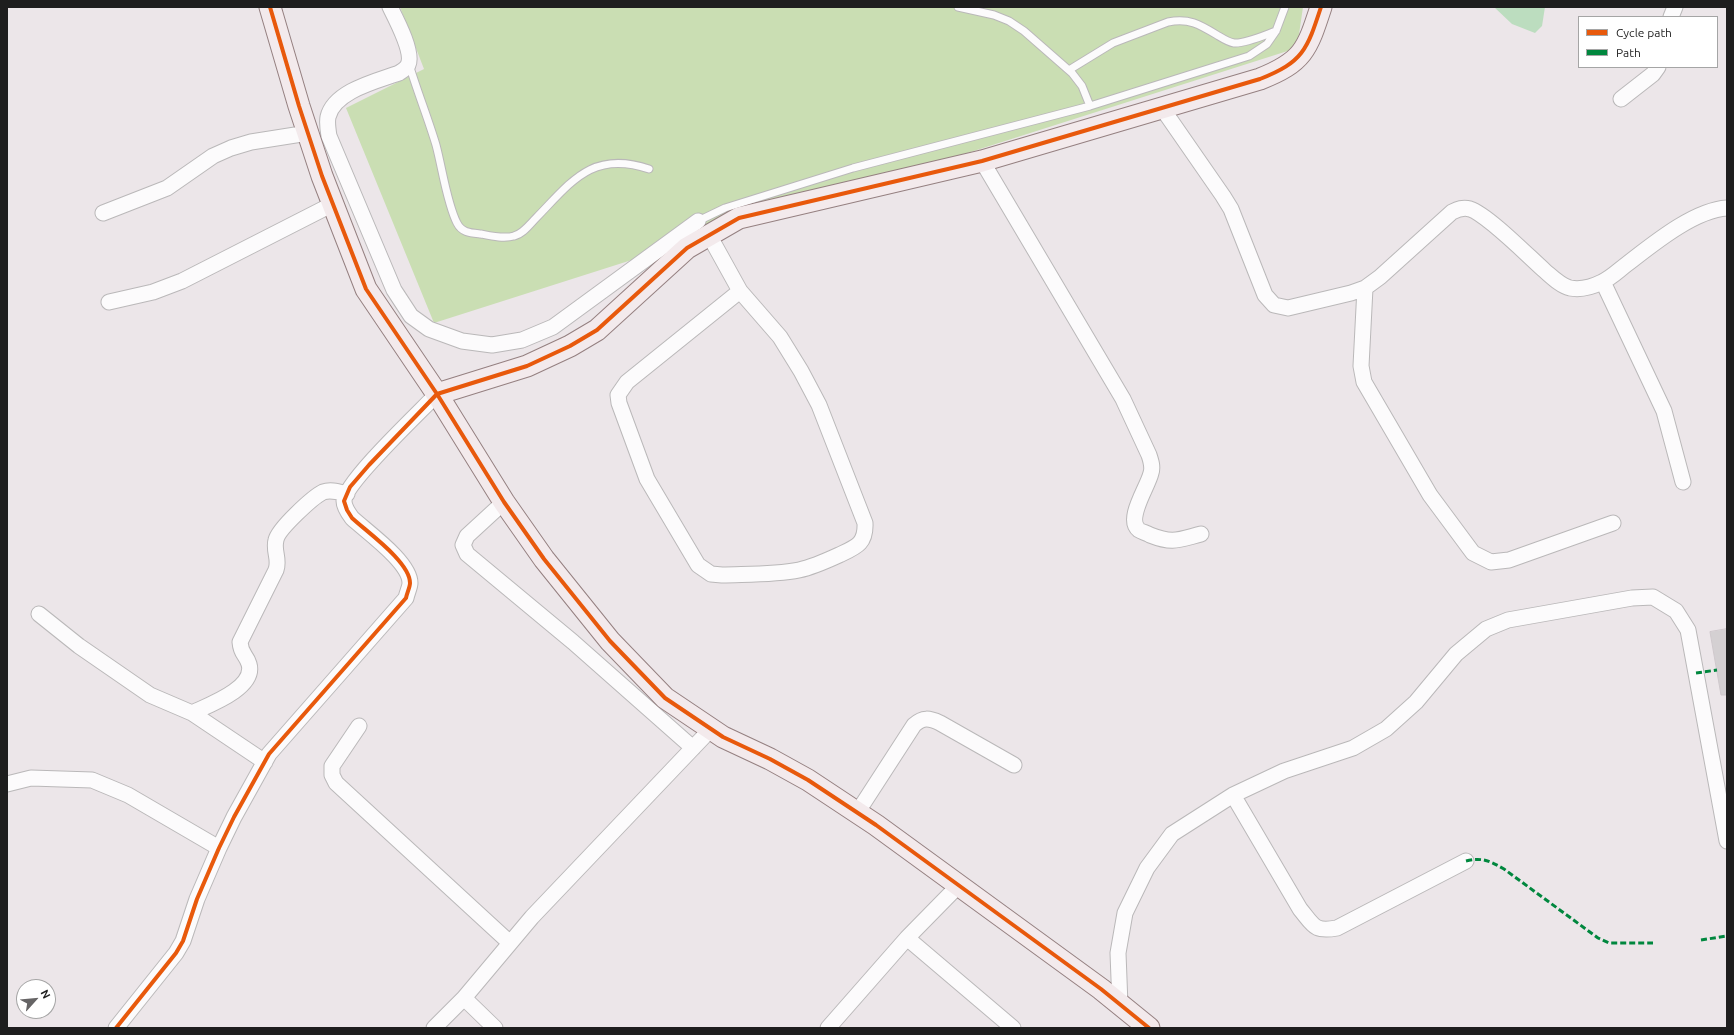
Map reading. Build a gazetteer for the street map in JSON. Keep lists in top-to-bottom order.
{
  "legend": ["Cycle path", "Path"],
  "north": "top right"
}
